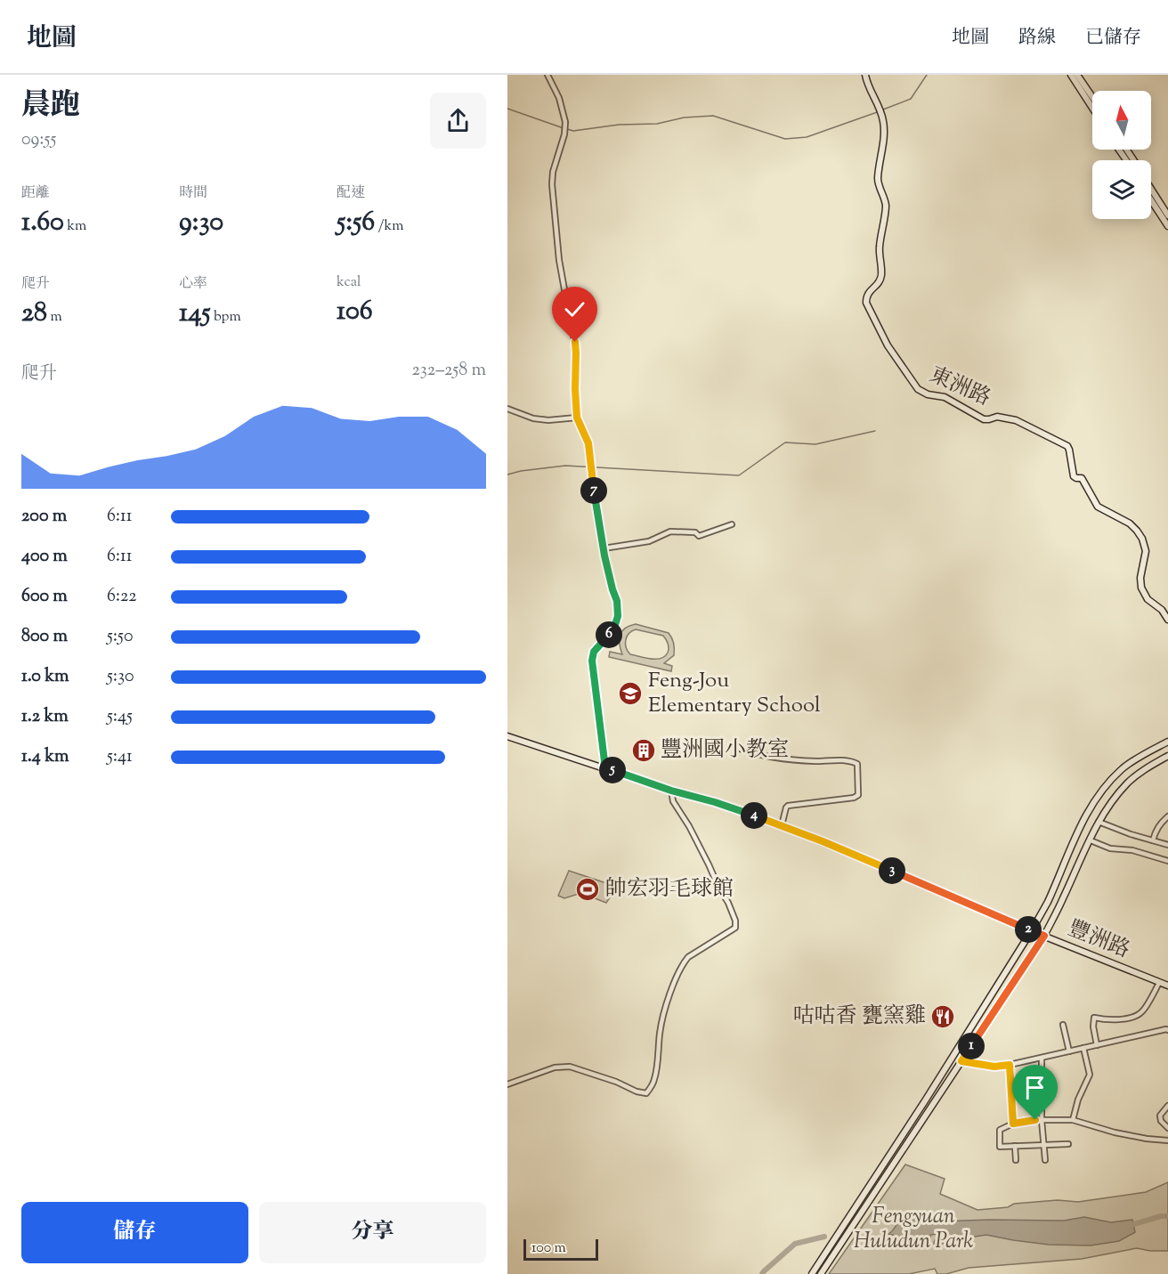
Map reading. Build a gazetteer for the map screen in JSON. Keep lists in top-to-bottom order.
{
  "streets": {
    "street": ["東洲路", "豐洲路"]
  },
  "parks": ["Fengyuan Huludun Park"],
  "places": {
    "school or university": ["Feng-Jou Elementary School"],
    "building": ["豐洲國小教室"],
    "sports": ["帥宏羽毛球館"],
    "restaurant": ["咕咕香 甕窯雞"]
  },
  "scale_bar": "100 m",
  "north": "top",
  "page": {
    "header": "地圖",
    "nav": ["地圖", "路線", "已儲存"],
    "heading": ["晨跑", "09:55"],
    "stats": [
      ["距離", "1.60 km"],
      ["時間", "9:30"],
      ["配速", "5:56 /km"],
      ["爬升", "28 m"],
      ["心率", "145 bpm"],
      ["kcal", "106"]
    ],
    "chart": ["爬升", "232–258 m"],
    "pins": [
      "7",
      "6",
      "5",
      "4",
      "3",
      "2",
      "1"
    ],
    "list": [
      {
        "name": "200 m",
        "note": "6:11"
      },
      {
        "name": "400 m",
        "note": "6:11"
      },
      {
        "name": "600 m",
        "note": "6:22"
      },
      {
        "name": "800 m",
        "note": "5:50"
      },
      {
        "name": "1.0 km",
        "note": "5:30"
      },
      {
        "name": "1.2 km",
        "note": "5:45"
      },
      {
        "name": "1.4 km",
        "note": "5:41"
      }
    ],
    "buttons": ["儲存", "分享"],
    "scale": "100 m"
  }
}
